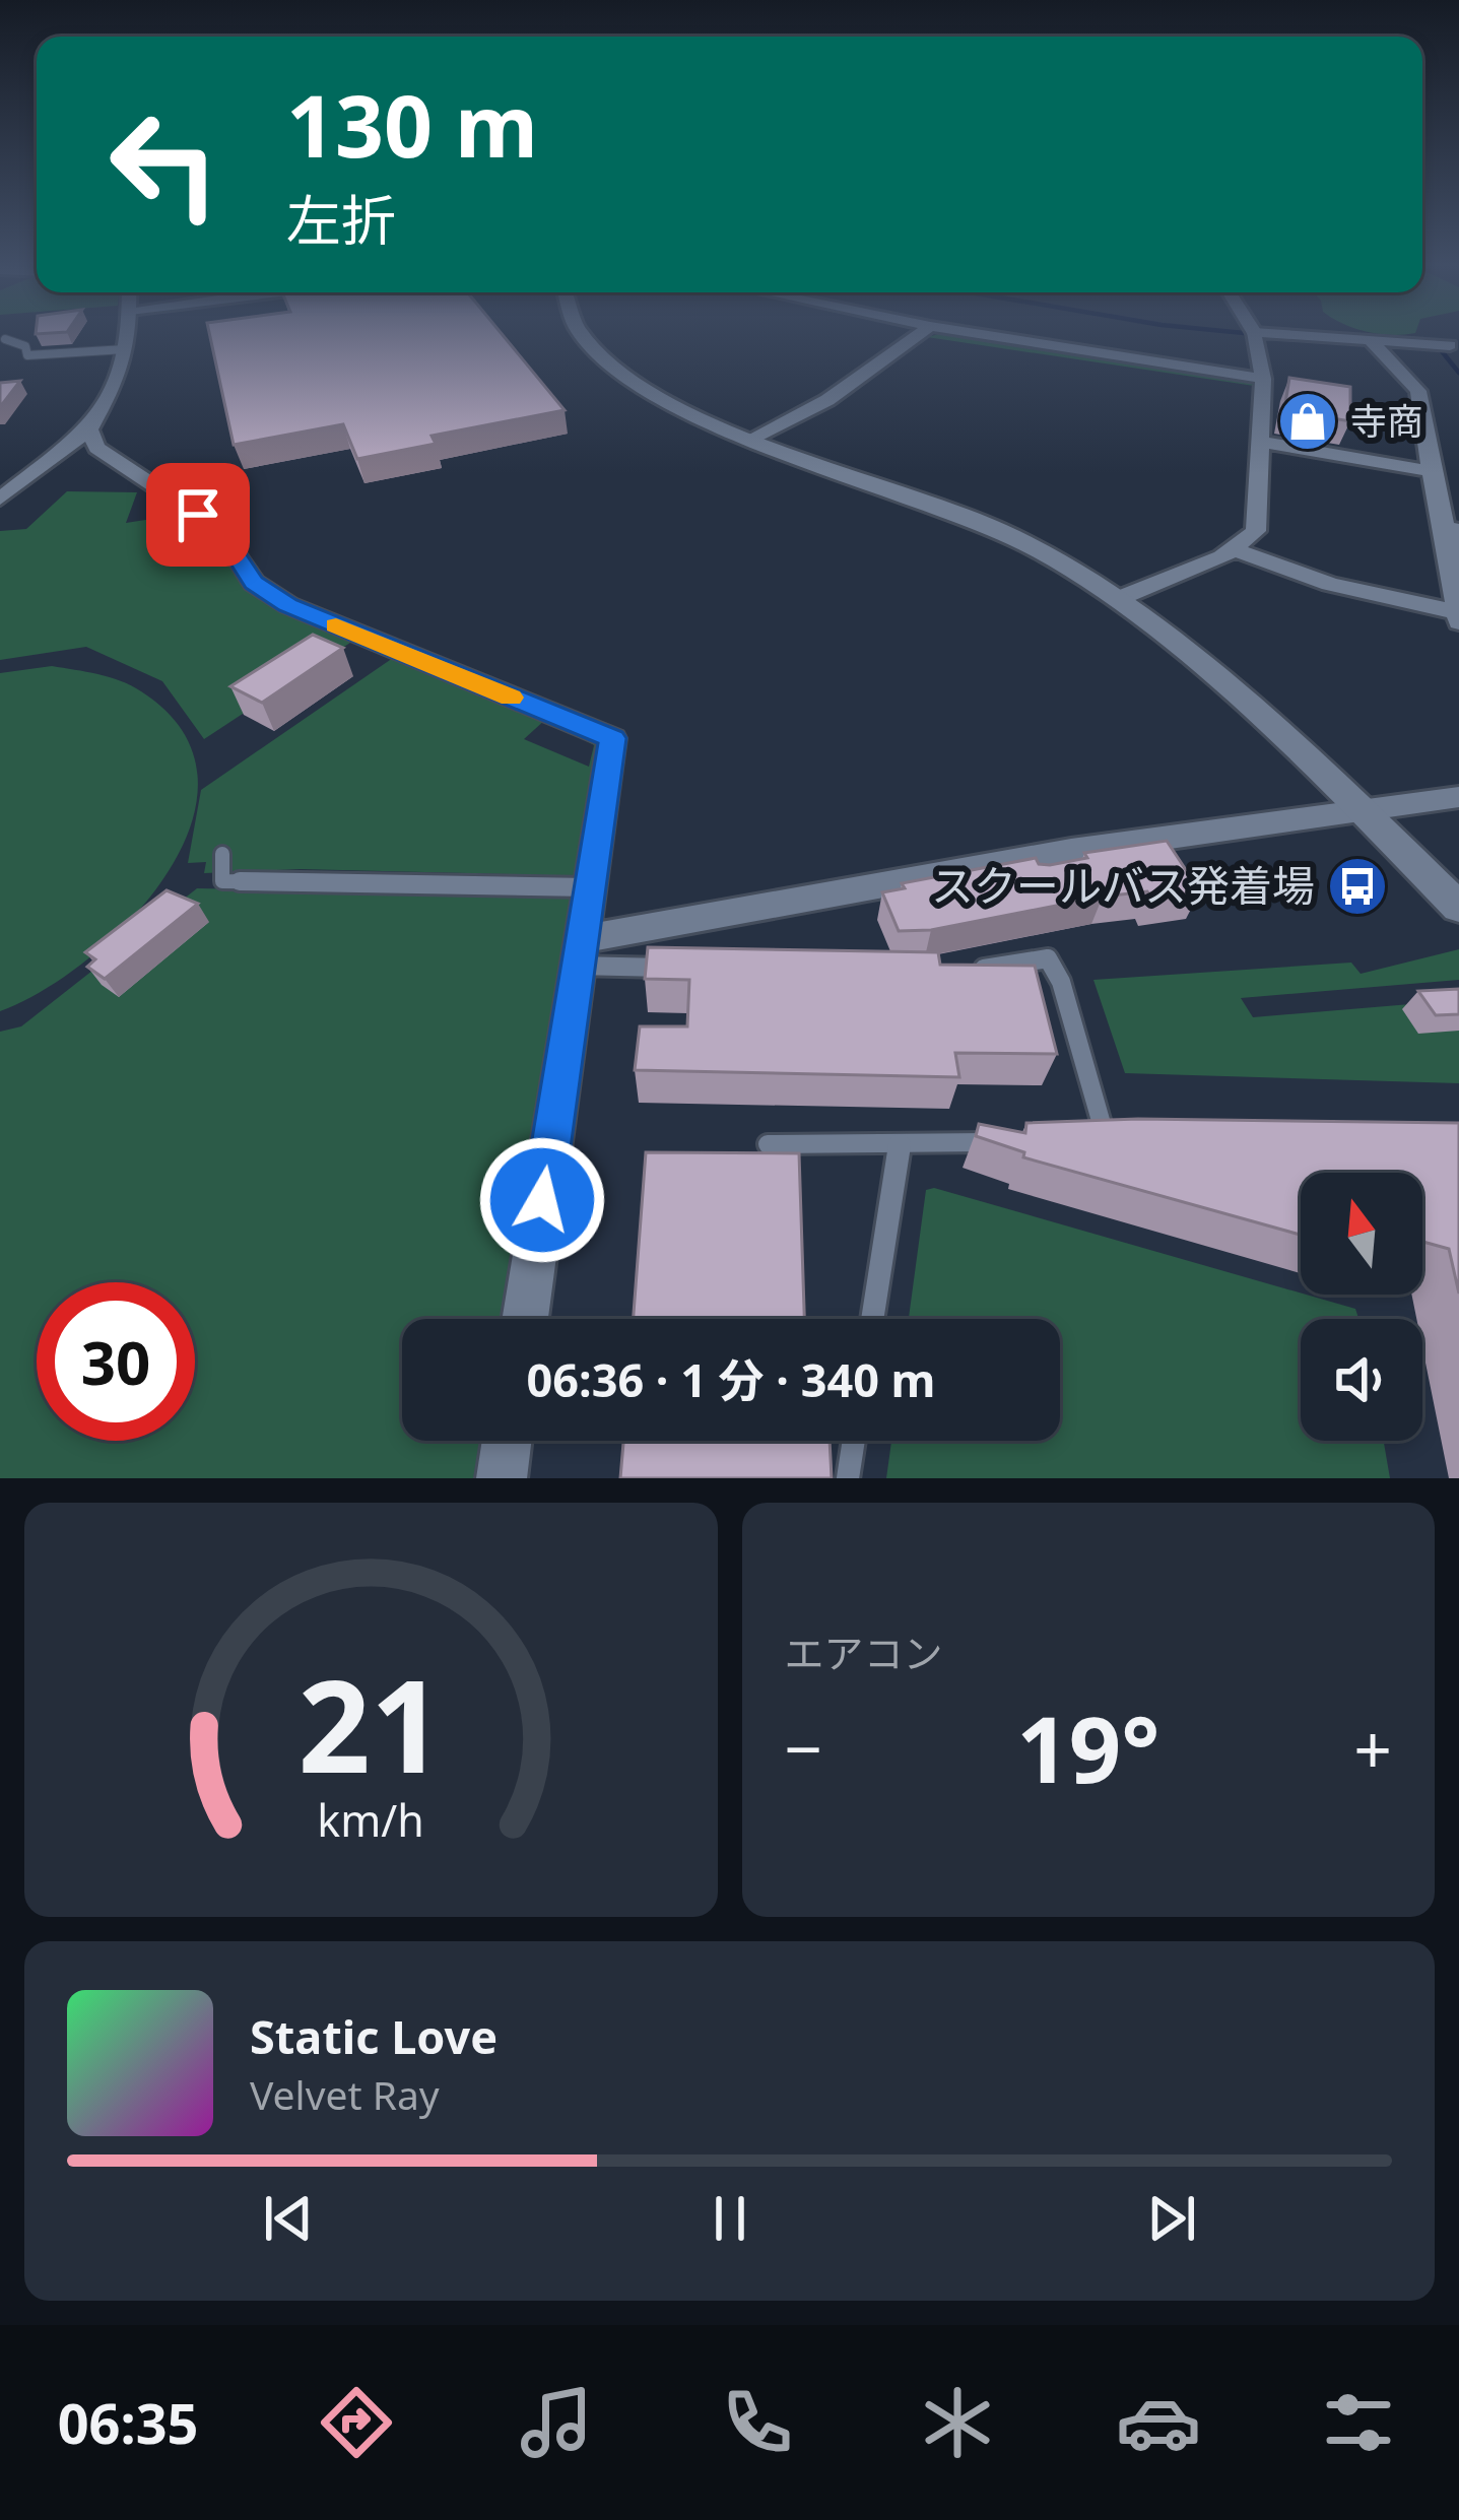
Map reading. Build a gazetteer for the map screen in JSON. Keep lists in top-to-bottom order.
{
  "places": {
    "shop": ["寺商"],
    "bus stop": ["スクールバス発着場"]
  },
  "north": "top",
  "page": {
    "turn": ["130 m", "左折"],
    "limit": "30",
    "trip": "06:36 · 1 分 · 340 m",
    "tile": "エアコン",
    "heat": ["−", "19°", "+"],
    "song": ["Static Love", "Velvet Ray"],
    "tabs": "06:35",
    "gauge": ["21", "km/h"]
  }
}
